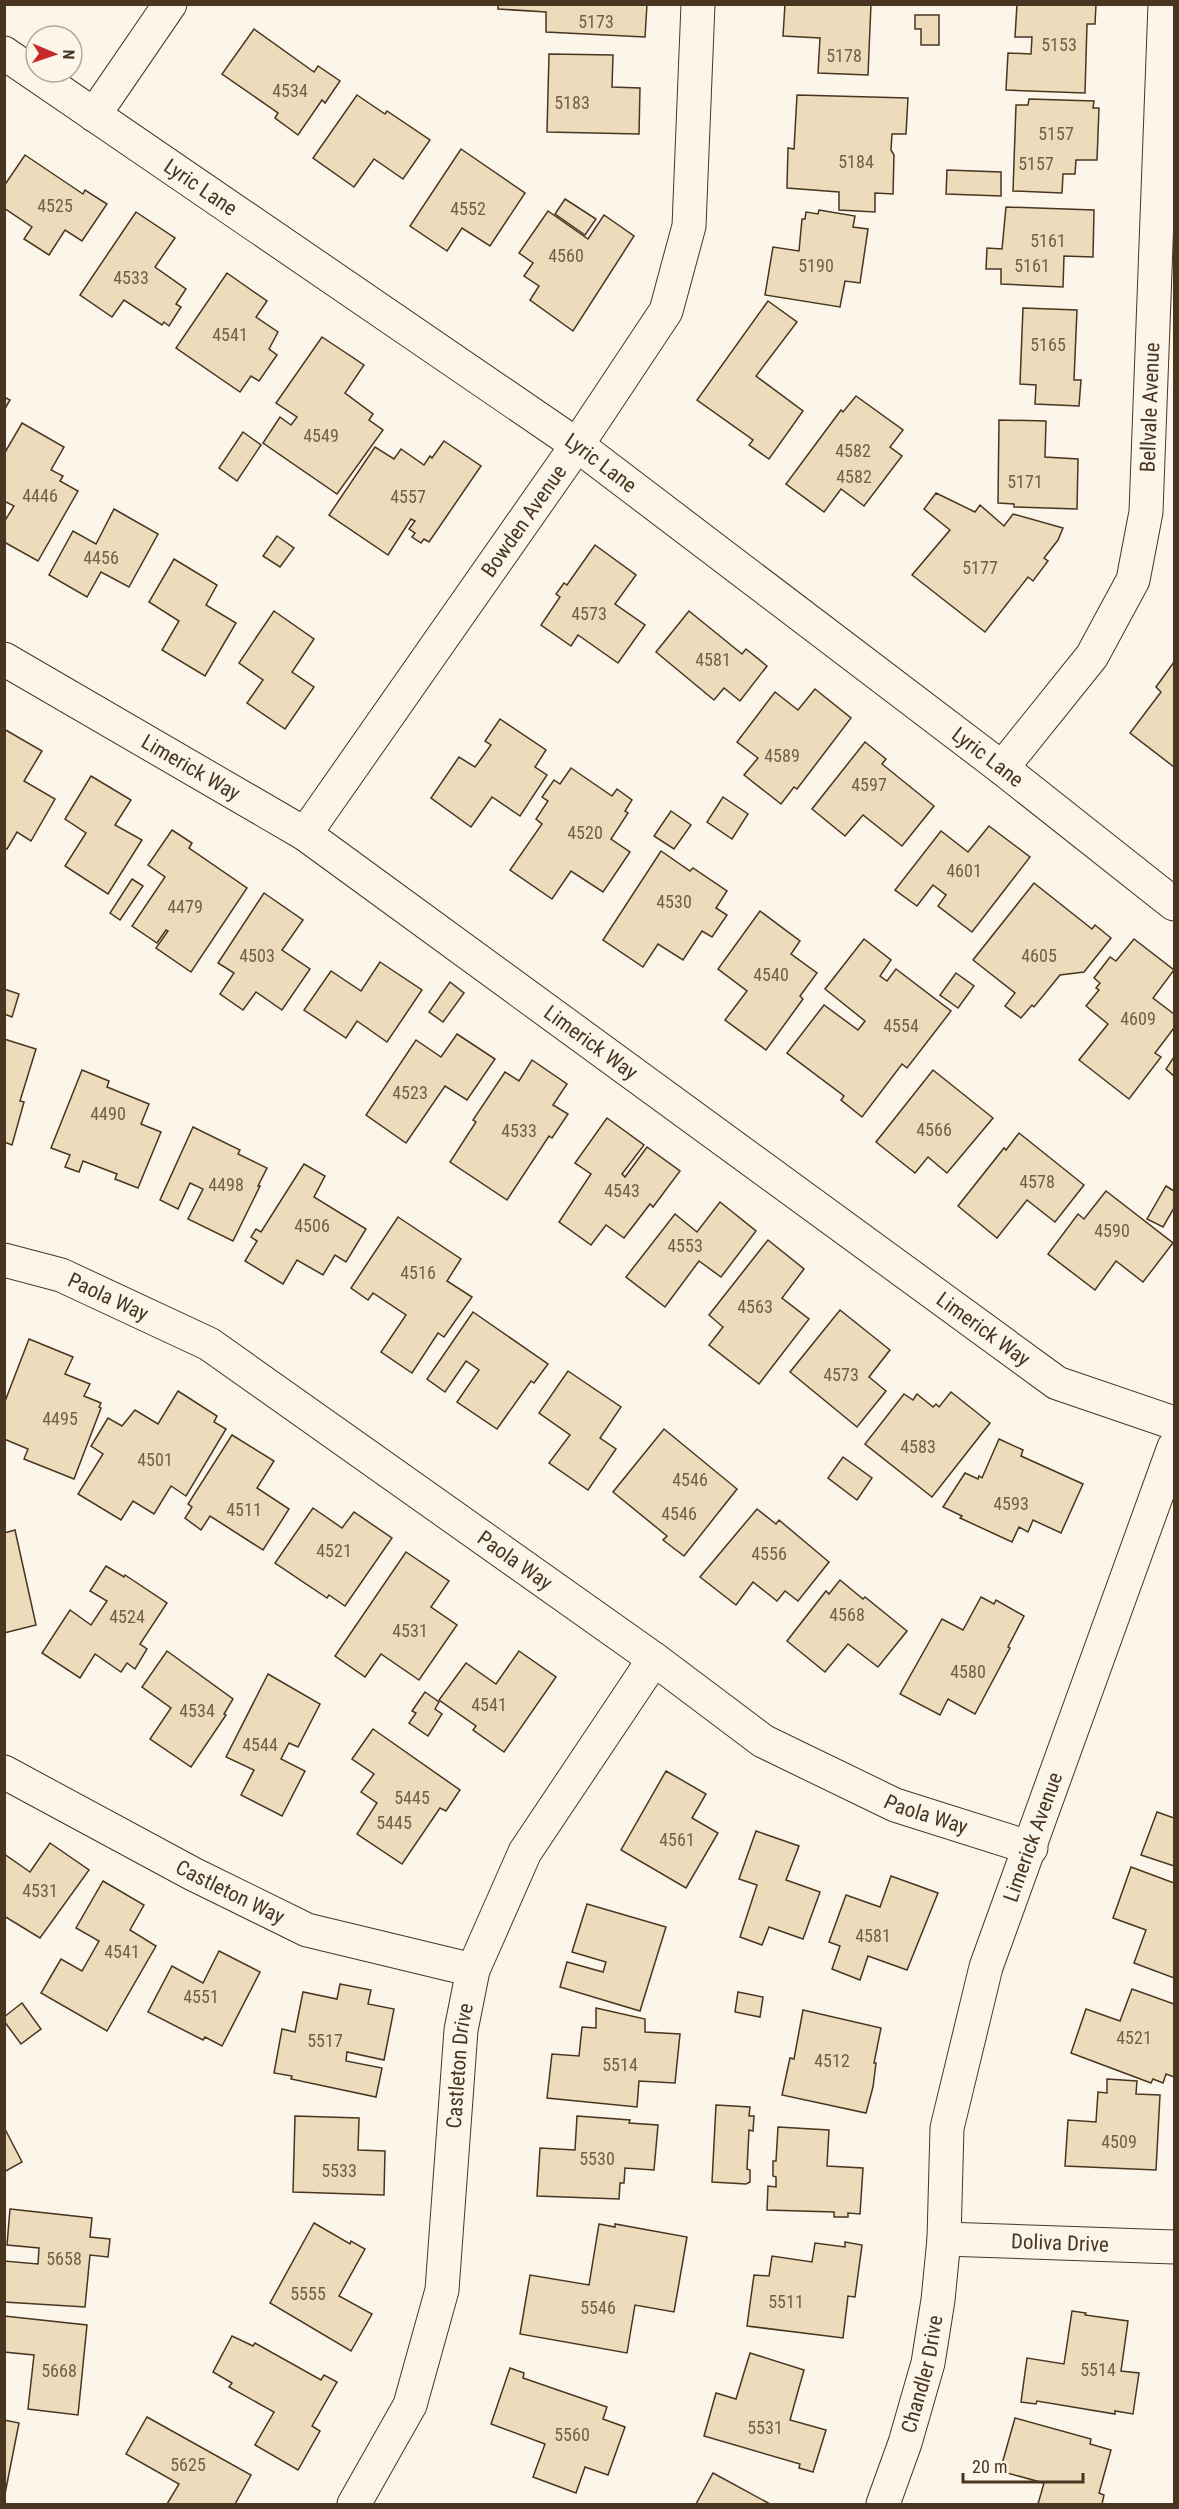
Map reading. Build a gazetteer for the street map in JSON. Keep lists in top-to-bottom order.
{
  "streets": {
    "street": [
      "Lyric Lane",
      "Bellvale Avenue",
      "Bowden Avenue",
      "Limerick Way",
      "Paola Way",
      "Limerick Avenue",
      "Castleton Way",
      "Castleton Drive",
      "Doliva Drive",
      "Chandler Drive"
    ]
  },
  "crossings": [
    ["Lyric Lane", "Bellvale Avenue"],
    ["Lyric Lane", "Bowden Avenue"],
    ["Bowden Avenue", "Limerick Way"],
    ["Paola Way", "Limerick Avenue"],
    ["Paola Way", "Castleton Drive"],
    ["Limerick Avenue", "Doliva Drive"],
    ["Limerick Avenue", "Chandler Drive"],
    ["Castleton Way", "Castleton Drive"],
    ["Doliva Drive", "Chandler Drive"]
  ],
  "house_numbers": [
    "5173",
    "5153",
    "5178",
    "4534",
    "5183",
    "5157",
    "5184",
    "5157",
    "4525",
    "4552",
    "5161",
    "4560",
    "5190",
    "5161",
    "4533",
    "4541",
    "5165",
    "4549",
    "4582",
    "4582",
    "5171",
    "4446",
    "4557",
    "4456",
    "5177",
    "4573",
    "4581",
    "4589",
    "4597",
    "4520",
    "4601",
    "4530",
    "4479",
    "4503",
    "4605",
    "4540",
    "4609",
    "4554",
    "4523",
    "4490",
    "4566",
    "4533",
    "4578",
    "4498",
    "4543",
    "4506",
    "4590",
    "4553",
    "4516",
    "4563",
    "4573",
    "4495",
    "4583",
    "4501",
    "4546",
    "4593",
    "4511",
    "4546",
    "4521",
    "4556",
    "4568",
    "4524",
    "4531",
    "4580",
    "4541",
    "4534",
    "4544",
    "5445",
    "5445",
    "4561",
    "4531",
    "4581",
    "4541",
    "4551",
    "4521",
    "5517",
    "4512",
    "5514",
    "4509",
    "5530",
    "5533",
    "5658",
    "5555",
    "5511",
    "5546",
    "5514",
    "5668",
    "5531",
    "5560",
    "5625"
  ],
  "scale_bar": "20 m",
  "north": "right"
}
